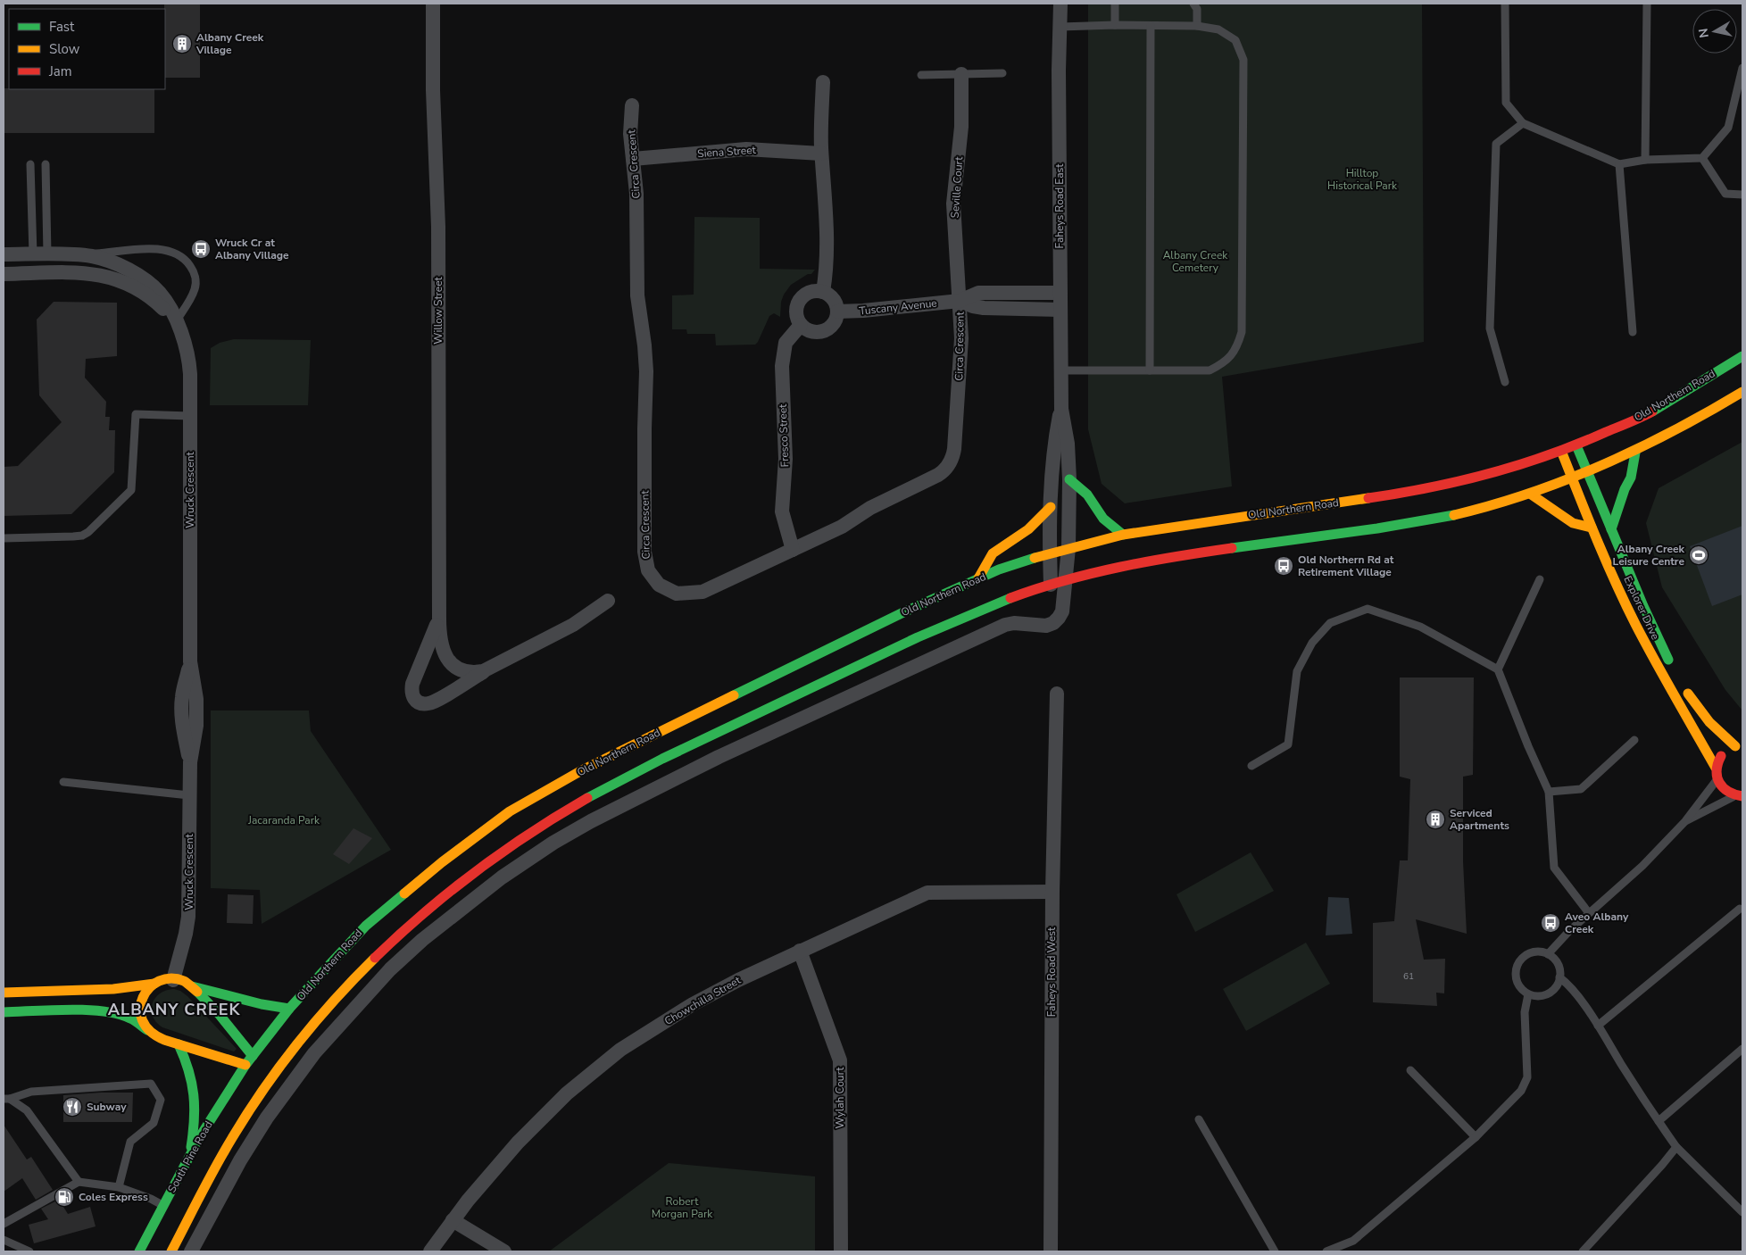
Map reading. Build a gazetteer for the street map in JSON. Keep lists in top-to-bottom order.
{
  "streets": {
    "main road": ["Old Northern Road", "Explorer Drive", "South Pine Road"],
    "street": [
      "Siena Street",
      "Circa Crescent",
      "Seville Court",
      "Faheys Road East",
      "Tuscany Avenue",
      "Willow Street",
      "Fresco Street",
      "Wruck Crescent",
      "Faheys Road West",
      "Chowchilla Street",
      "Wylah Court"
    ]
  },
  "crossings": [
    ["Siena Street", "Circa Crescent"],
    ["Circa Crescent", "Seville Court"],
    ["Circa Crescent", "Tuscany Avenue"],
    ["Circa Crescent", "Fresco Street"],
    ["Seville Court", "Tuscany Avenue"],
    ["Faheys Road East", "Tuscany Avenue"],
    ["Faheys Road East", "Old Northern Road"],
    ["Tuscany Avenue", "Fresco Street"],
    ["Old Northern Road", "Explorer Drive"],
    ["Old Northern Road", "South Pine Road"],
    ["Faheys Road West", "Chowchilla Street"],
    ["Chowchilla Street", "Wylah Court"]
  ],
  "districts": ["ALBANY CREEK"],
  "parks": [
    "Hilltop Historical Park",
    "Albany Creek Cemetery",
    "Jacaranda Park",
    "Robert Morgan Park"
  ],
  "places": {
    "building": ["Albany Creek Village", "Serviced Apartments"],
    "bus stop": ["Wruck Cr at Albany Village", "Old Northern Rd at Retirement Village", "Aveo Albany Creek"],
    "sports": ["Albany Creek Leisure Centre"],
    "restaurant": ["Subway"],
    "fuel station": ["Coles Express"]
  },
  "house_numbers": ["61"],
  "legend": ["Fast", "Slow", "Jam"],
  "north": "left"
}
